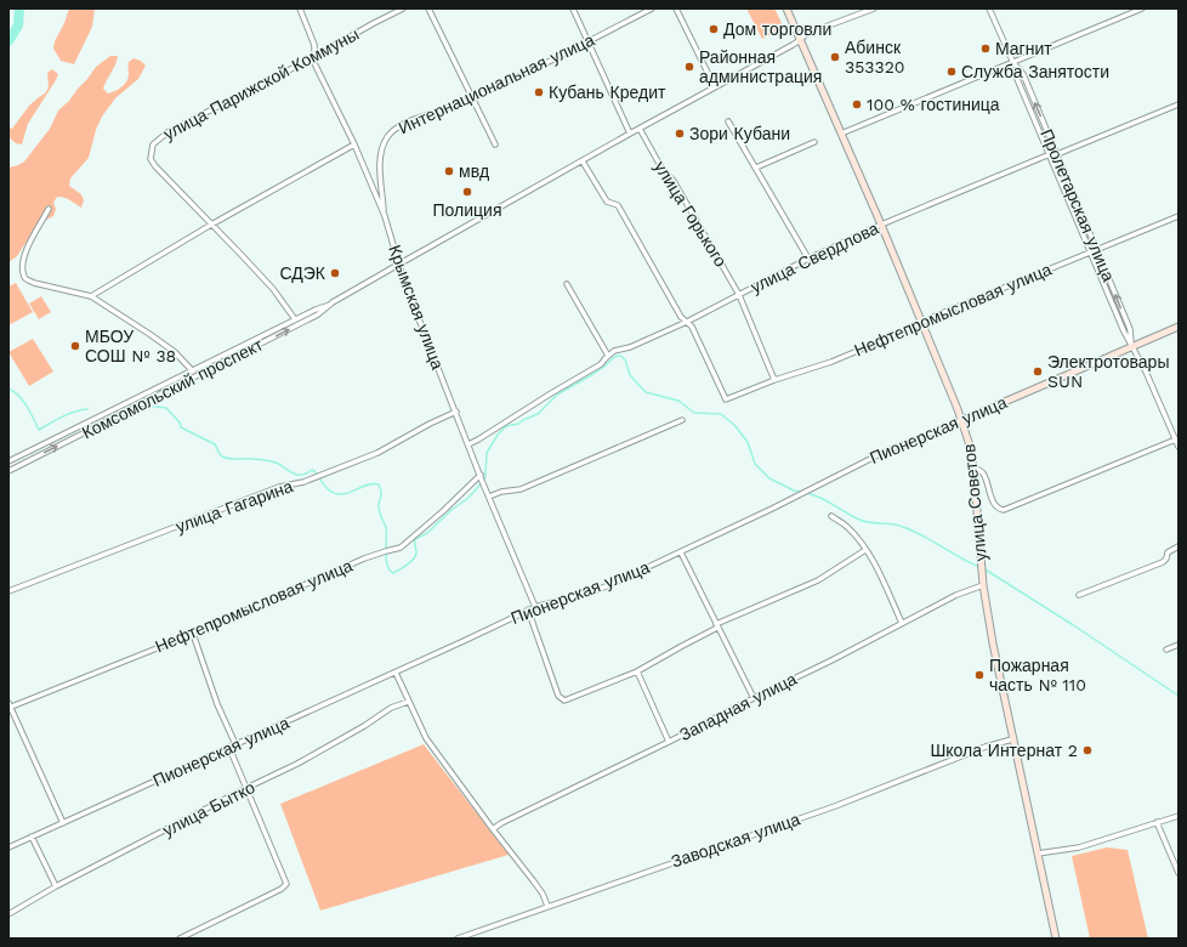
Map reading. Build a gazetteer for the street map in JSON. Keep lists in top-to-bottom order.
{
  "streets": {
    "main road": ["Пионерская улица", "улица Советов"],
    "street": [
      "улица Парижской Коммуны",
      "Интернациональная улица",
      "Пролетарская улица",
      "улица Горького",
      "улица Свердлова",
      "Крымская улица",
      "Нефтепромысловая улица",
      "Комсомольский проспект",
      "улица Гагарина",
      "Западная улица",
      "улица Бытко",
      "Заводская улица"
    ]
  },
  "crossings": [
    ["улица Парижской Коммуны", "Крымская улица"],
    ["Интернациональная улица", "Крымская улица"],
    ["Пролетарская улица", "улица Свердлова"],
    ["Пролетарская улица", "Нефтепромысловая улица"],
    ["Пролетарская улица", "Пионерская улица"],
    ["улица Горького", "улица Свердлова"],
    ["улица Горького", "Нефтепромысловая улица"],
    ["улица Горького", "Комсомольский проспект"],
    ["улица Свердлова", "Крымская улица"],
    ["улица Свердлова", "Нефтепромысловая улица"],
    ["улица Свердлова", "улица Советов"],
    ["Крымская улица", "Нефтепромысловая улица"],
    ["Крымская улица", "Комсомольский проспект"],
    ["Крымская улица", "Пионерская улица"],
    ["Крымская улица", "улица Гагарина"],
    ["Нефтепромысловая улица", "улица Советов"],
    ["Комсомольский проспект", "улица Советов"],
    ["Пионерская улица", "улица Советов"],
    ["улица Советов", "Западная улица"],
    ["улица Советов", "Заводская улица"]
  ],
  "places": [
    "Дом торговли",
    "Магнит",
    "Абинск 353320",
    "Районная администрация",
    "Служба Занятости",
    "Кубань Кредит",
    "100 % гостиница",
    "Зори Кубани",
    "мвд",
    "Полиция",
    "СДЭК",
    "МБОУ СОШ № 38",
    "Электротовары SUN",
    "Пожарная часть № 110",
    "Школа Интернат 2"
  ]
}
